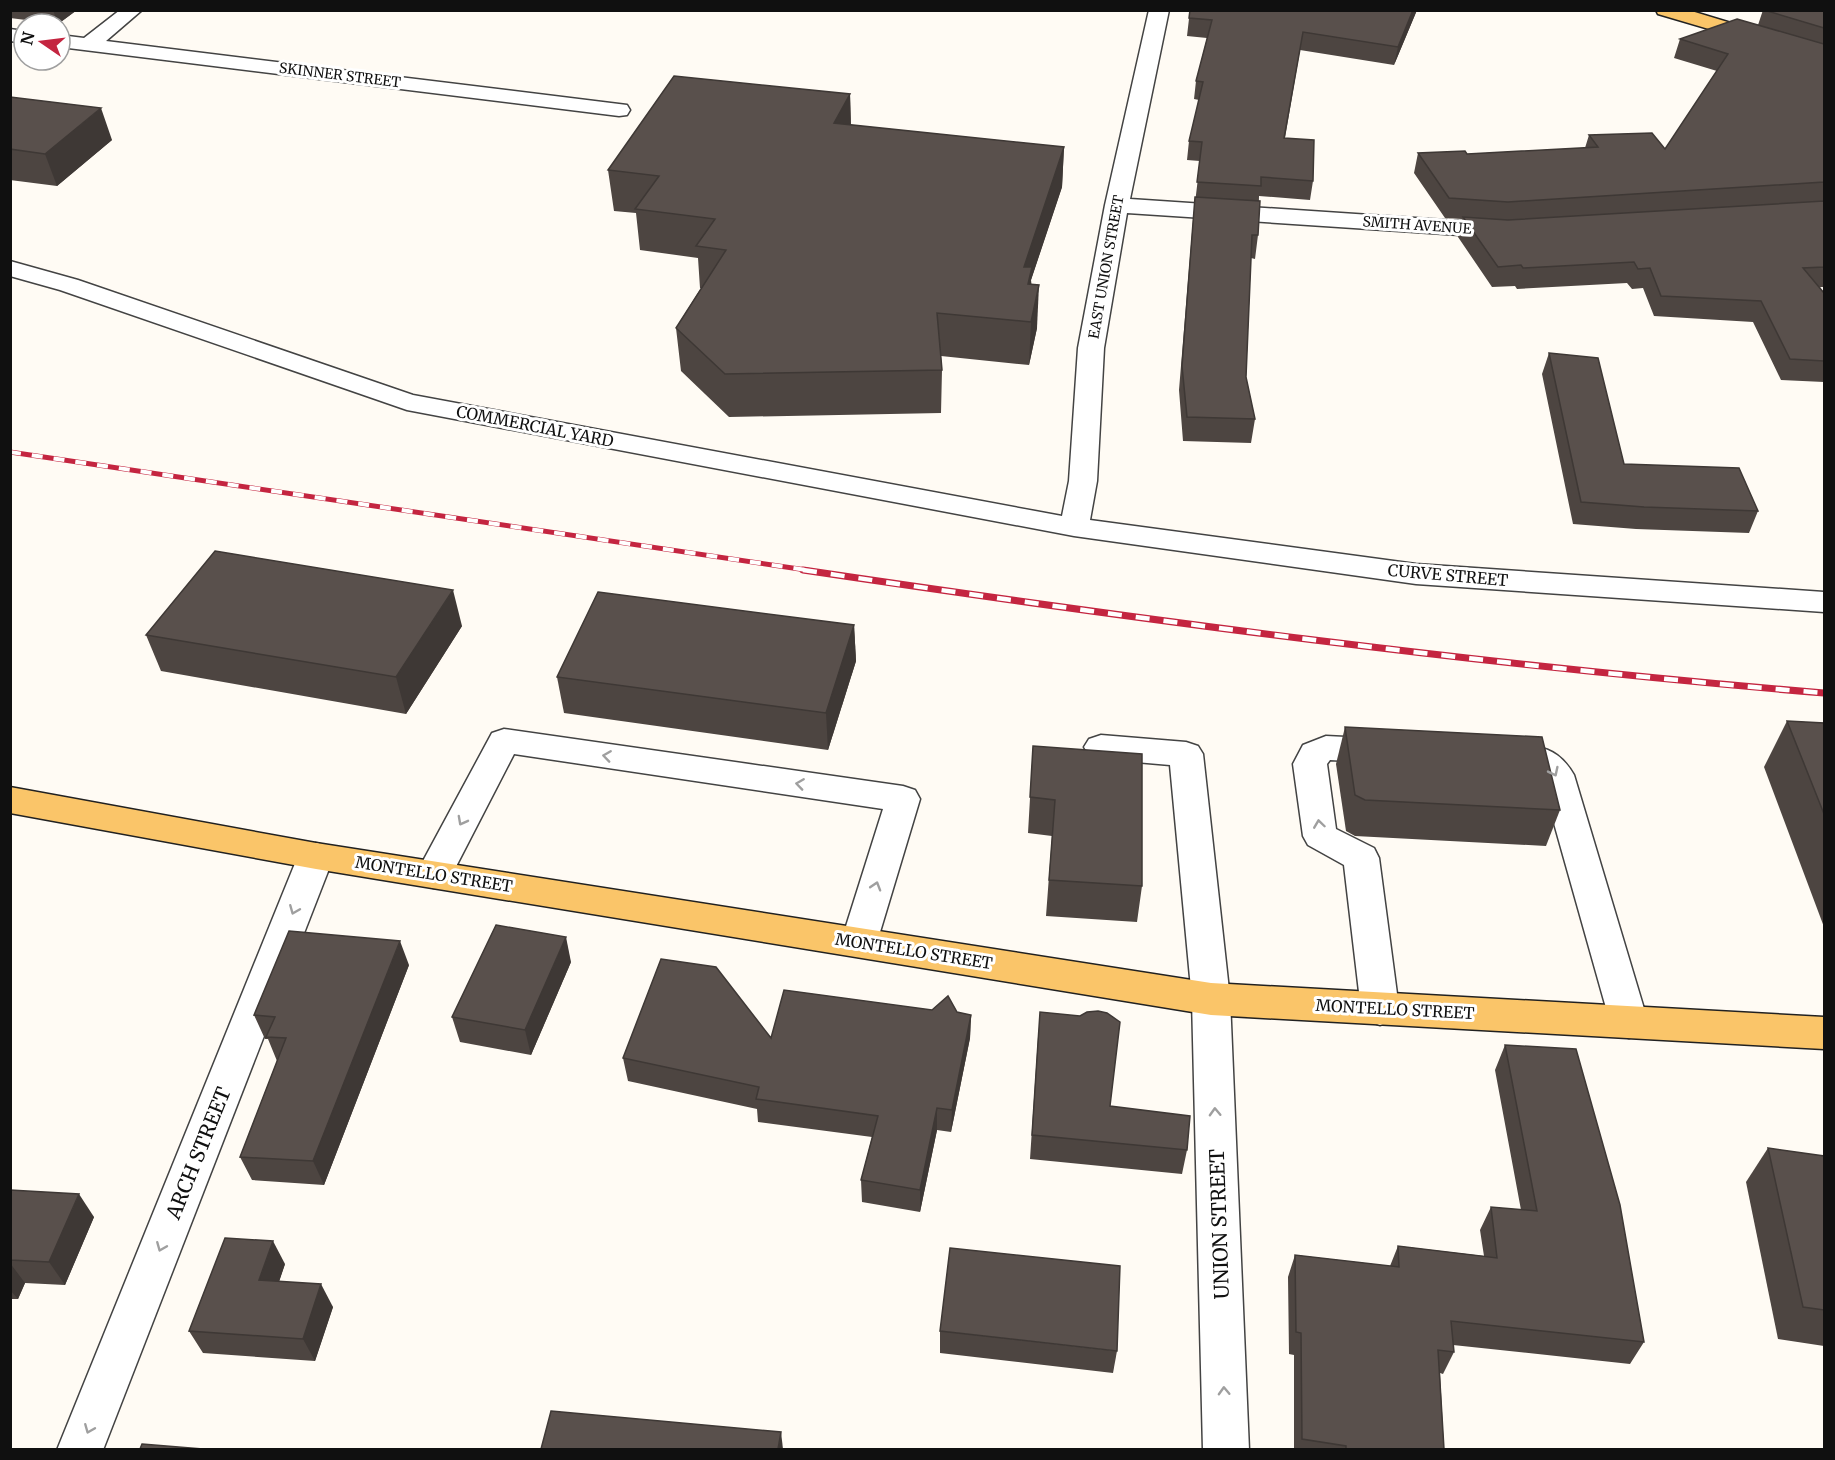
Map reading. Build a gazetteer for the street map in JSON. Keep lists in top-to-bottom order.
{
  "streets": {
    "main road": ["MONTELLO STREET"],
    "street": [
      "SKINNER STREET",
      "SMITH AVENUE",
      "EAST UNION STREET",
      "COMMERCIAL YARD",
      "CURVE STREET",
      "ARCH STREET",
      "UNION STREET"
    ]
  },
  "crossings": [
    ["SMITH AVENUE", "EAST UNION STREET"],
    ["EAST UNION STREET", "COMMERCIAL YARD"],
    ["EAST UNION STREET", "CURVE STREET"],
    ["COMMERCIAL YARD", "CURVE STREET"],
    ["MONTELLO STREET", "ARCH STREET"],
    ["MONTELLO STREET", "UNION STREET"]
  ],
  "one_way": ["ARCH STREET", "UNION STREET"],
  "north": "left"
}
